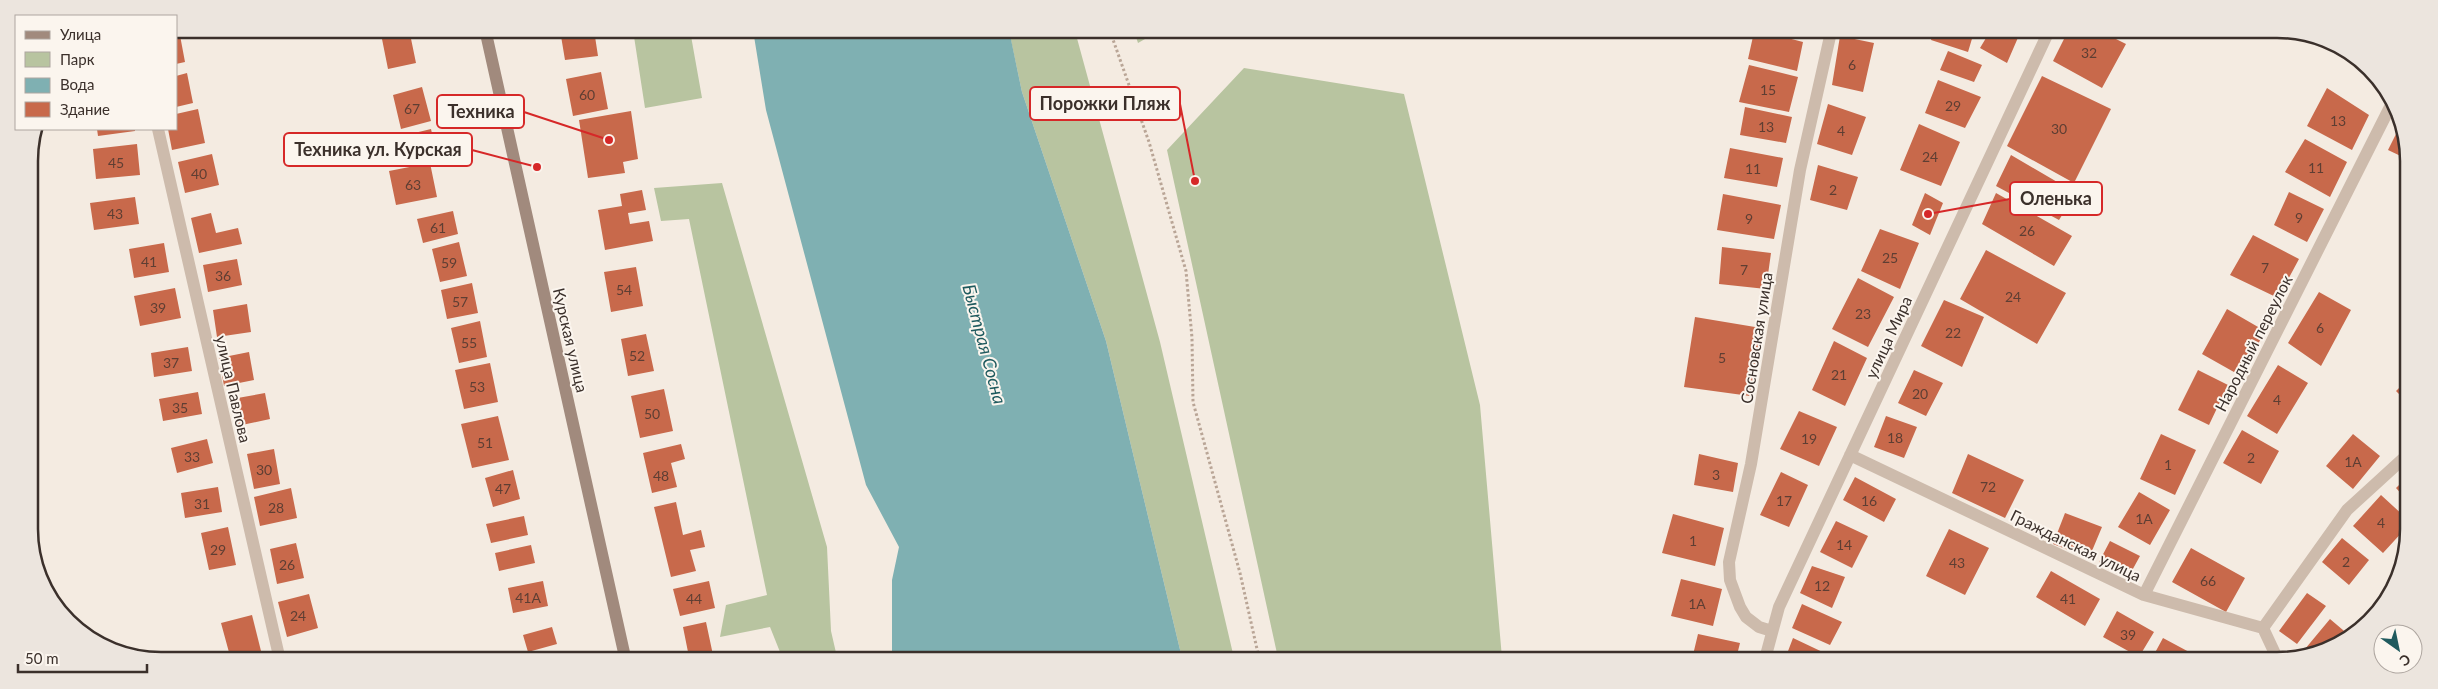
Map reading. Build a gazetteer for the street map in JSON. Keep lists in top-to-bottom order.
{
  "streets": {
    "street": [
      "улица Мира",
      "Сосновская улица",
      "Курская улица",
      "Народный переулок",
      "улица Павлова",
      "Гражданская улица"
    ]
  },
  "crossings": [
    ["улица Мира", "Сосновская улица"],
    ["улица Мира", "Гражданская улица"],
    ["Народный переулок", "Гражданская улица"]
  ],
  "water": ["Быстрая Сосна"],
  "places": [
    "Техника",
    "Техника ул. Курская",
    "Порожки Пляж",
    "Оленька"
  ],
  "house_numbers": [
    "32",
    "6",
    "15",
    "60",
    "29",
    "67",
    "13",
    "13",
    "30",
    "4",
    "24",
    "45",
    "11",
    "11",
    "40",
    "63",
    "2",
    "43",
    "9",
    "9",
    "61",
    "26",
    "25",
    "41",
    "59",
    "7",
    "7",
    "36",
    "54",
    "24",
    "57",
    "39",
    "23",
    "6",
    "22",
    "55",
    "52",
    "5",
    "37",
    "21",
    "53",
    "20",
    "4",
    "35",
    "50",
    "18",
    "19",
    "51",
    "33",
    "2",
    "1А",
    "1",
    "30",
    "3",
    "48",
    "72",
    "47",
    "17",
    "16",
    "31",
    "28",
    "1А",
    "4",
    "1",
    "14",
    "29",
    "2",
    "43",
    "26",
    "66",
    "12",
    "41А",
    "44",
    "41",
    "1А",
    "24",
    "39"
  ],
  "legend": [
    "Улица",
    "Парк",
    "Вода",
    "Здание"
  ],
  "scale_bar": "50 m",
  "north": "bottom right"
}
